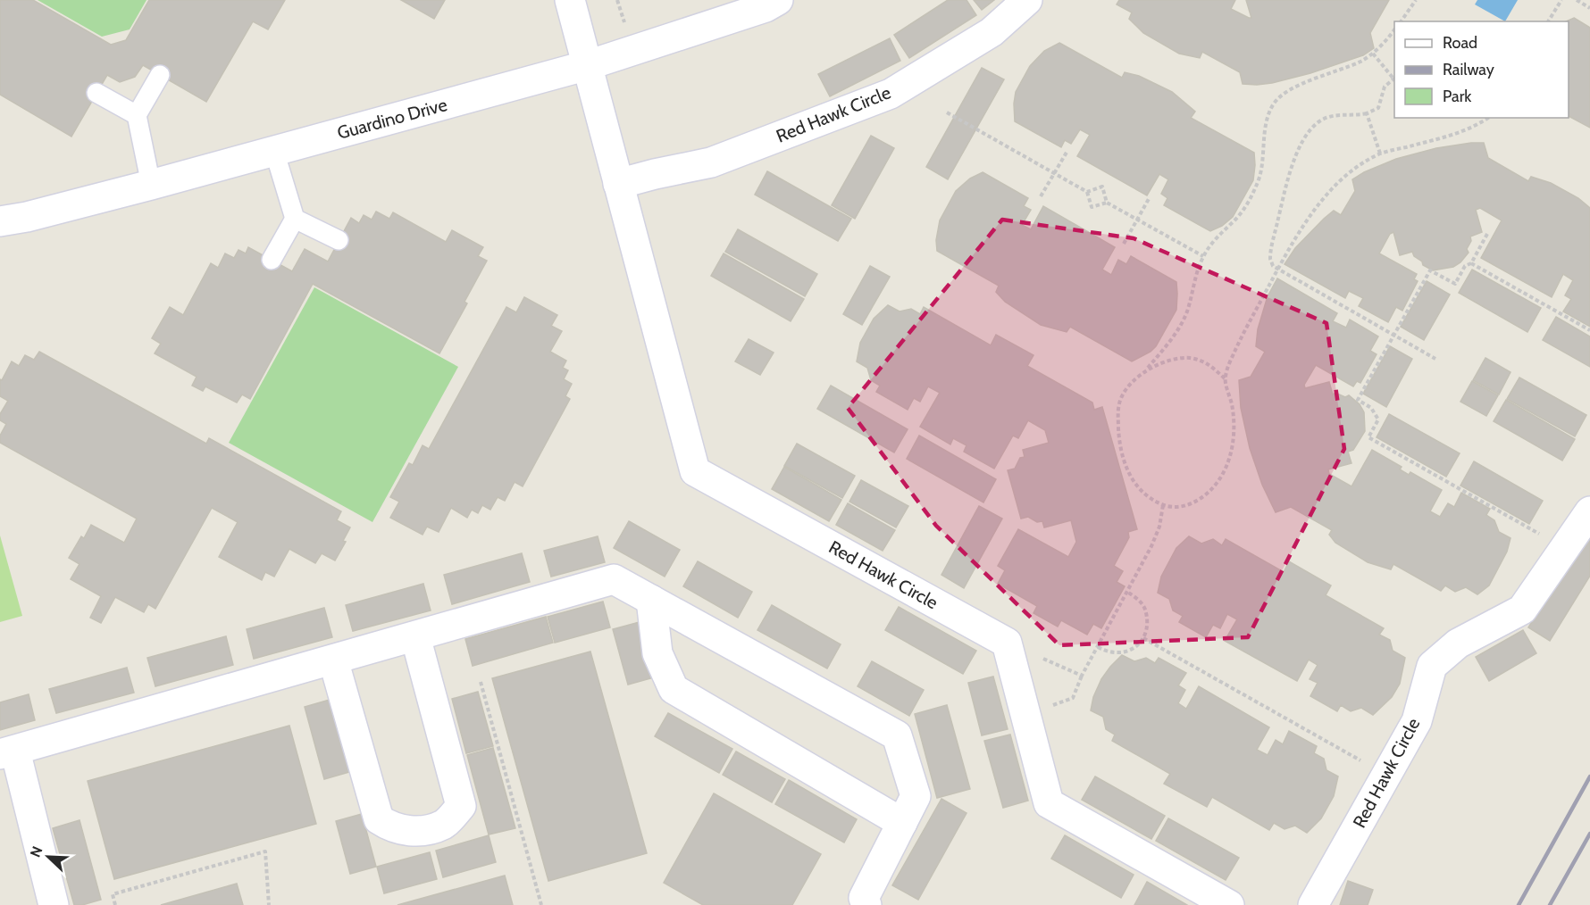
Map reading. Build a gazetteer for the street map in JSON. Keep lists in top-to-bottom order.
{
  "streets": {
    "street": ["Red Hawk Circle", "Guardino Drive"]
  },
  "crossings": [
    ["Red Hawk Circle", "Guardino Drive"]
  ],
  "legend": ["Road", "Railway", "Park"],
  "north": "top left"
}
